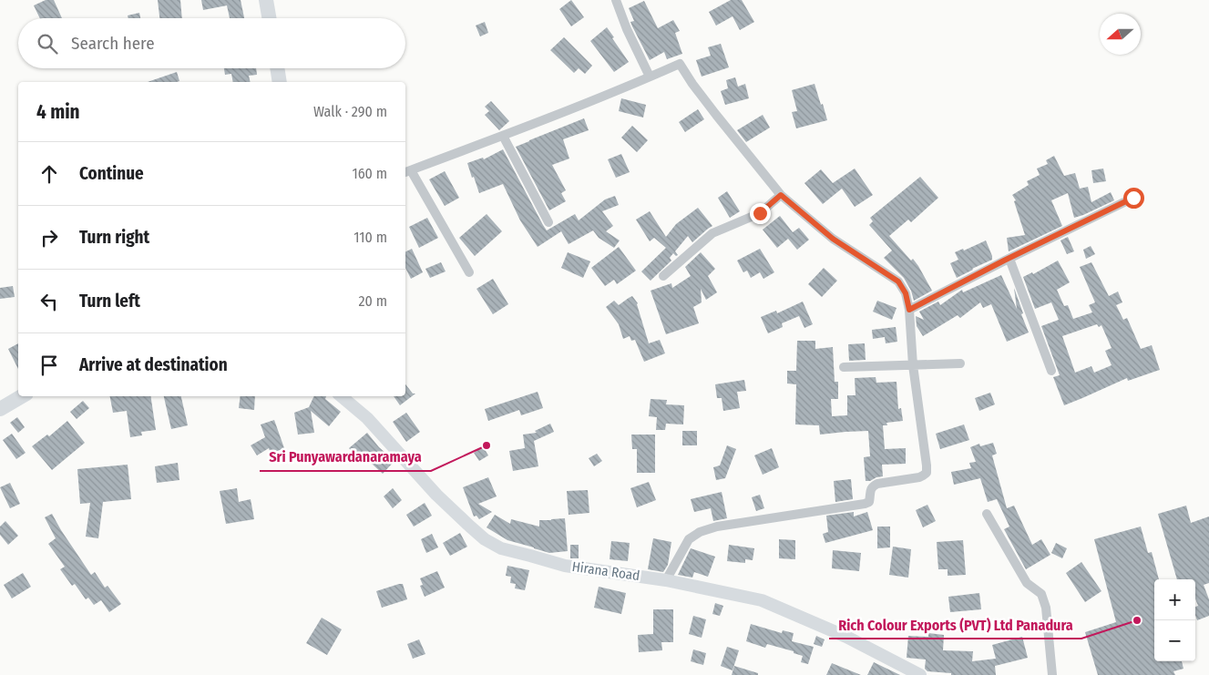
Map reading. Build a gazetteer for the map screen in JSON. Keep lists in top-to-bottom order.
{
  "streets": {
    "street": ["Hirana Road"]
  },
  "places": ["Sri Punyawardanaramaya", "Rich Colour Exports (PVT) Ltd Panadura"],
  "north": "left",
  "page": {
    "search": "Search here",
    "heading": ["4 min", "Walk · 290 m"],
    "list": [
      ["Continue", "160 m"],
      ["Turn right", "110 m"],
      ["Turn left", "20 m"],
      "Arrive at destination"
    ],
    "map_buttons": ["+", "−"]
  }
}
